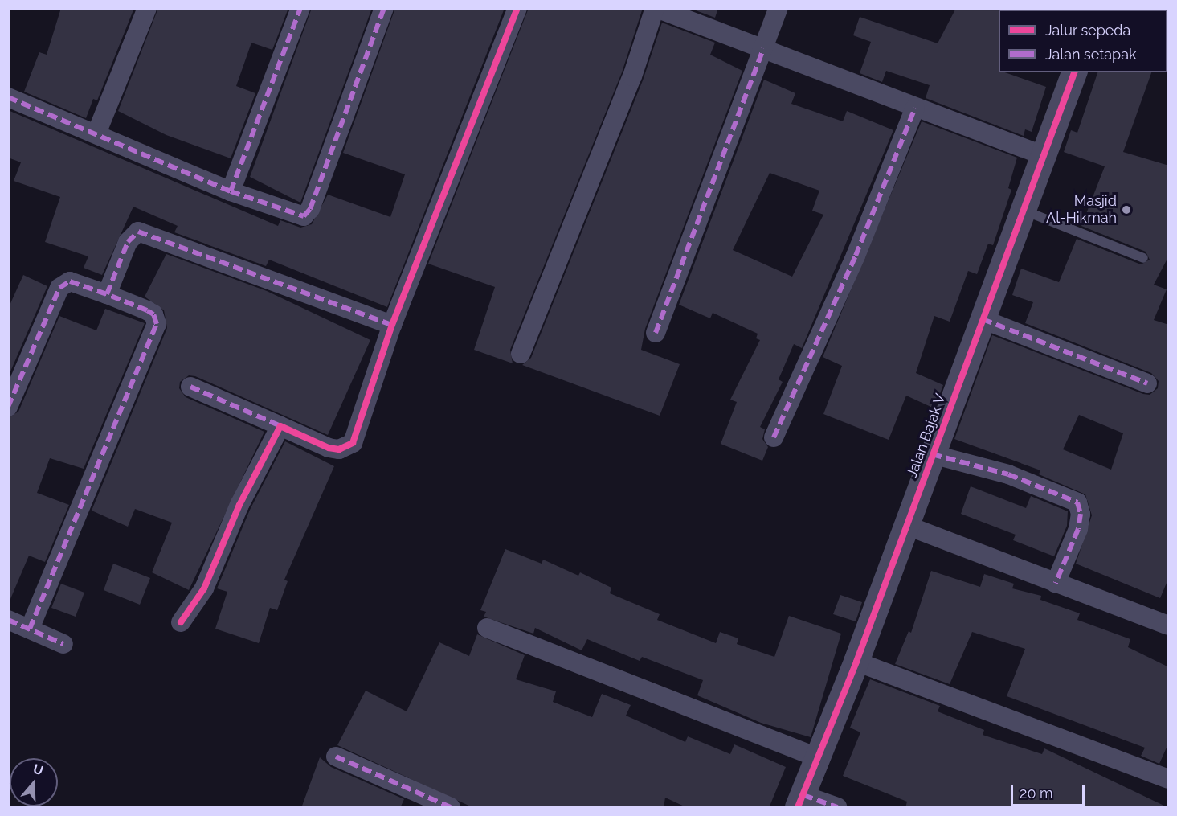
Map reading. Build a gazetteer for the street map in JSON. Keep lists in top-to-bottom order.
{
  "streets": {
    "street": ["Jalan Bajak V"]
  },
  "places": ["Masjid Al-Hikmah"],
  "legend": ["Jalur sepeda", "Jalan setapak"],
  "scale_bar": "20 m",
  "north": "top"
}
